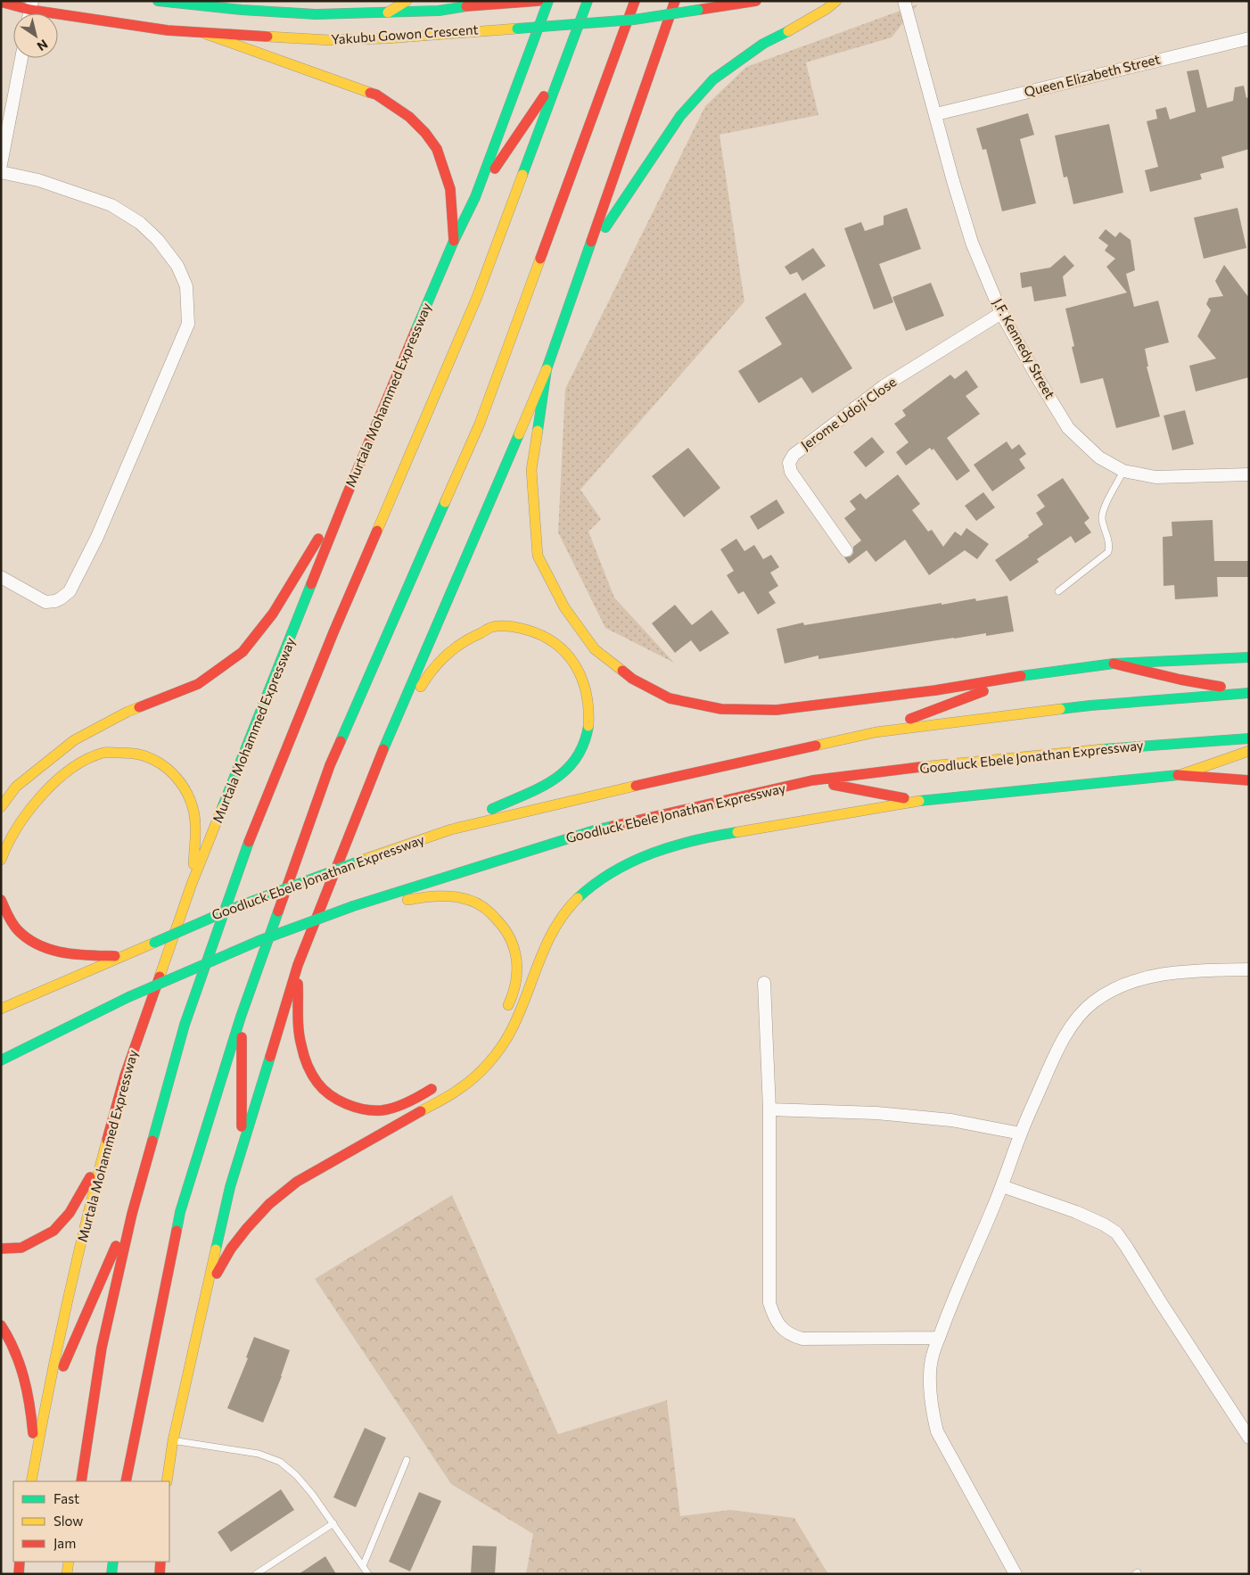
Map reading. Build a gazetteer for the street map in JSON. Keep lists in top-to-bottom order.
{
  "streets": {
    "main road": ["Yakubu Gowon Crescent", "Murtala Mohammed Expressway", "Goodluck Ebele Jonathan Expressway"],
    "street": ["Queen Elizabeth Street", "J.F. Kennedy Street", "Jerome Udoji Close"]
  },
  "crossings": [
    ["Queen Elizabeth Street", "J.F. Kennedy Street"],
    ["J.F. Kennedy Street", "Jerome Udoji Close"]
  ],
  "legend": ["Fast", "Slow", "Jam"],
  "north": "bottom right"
}
